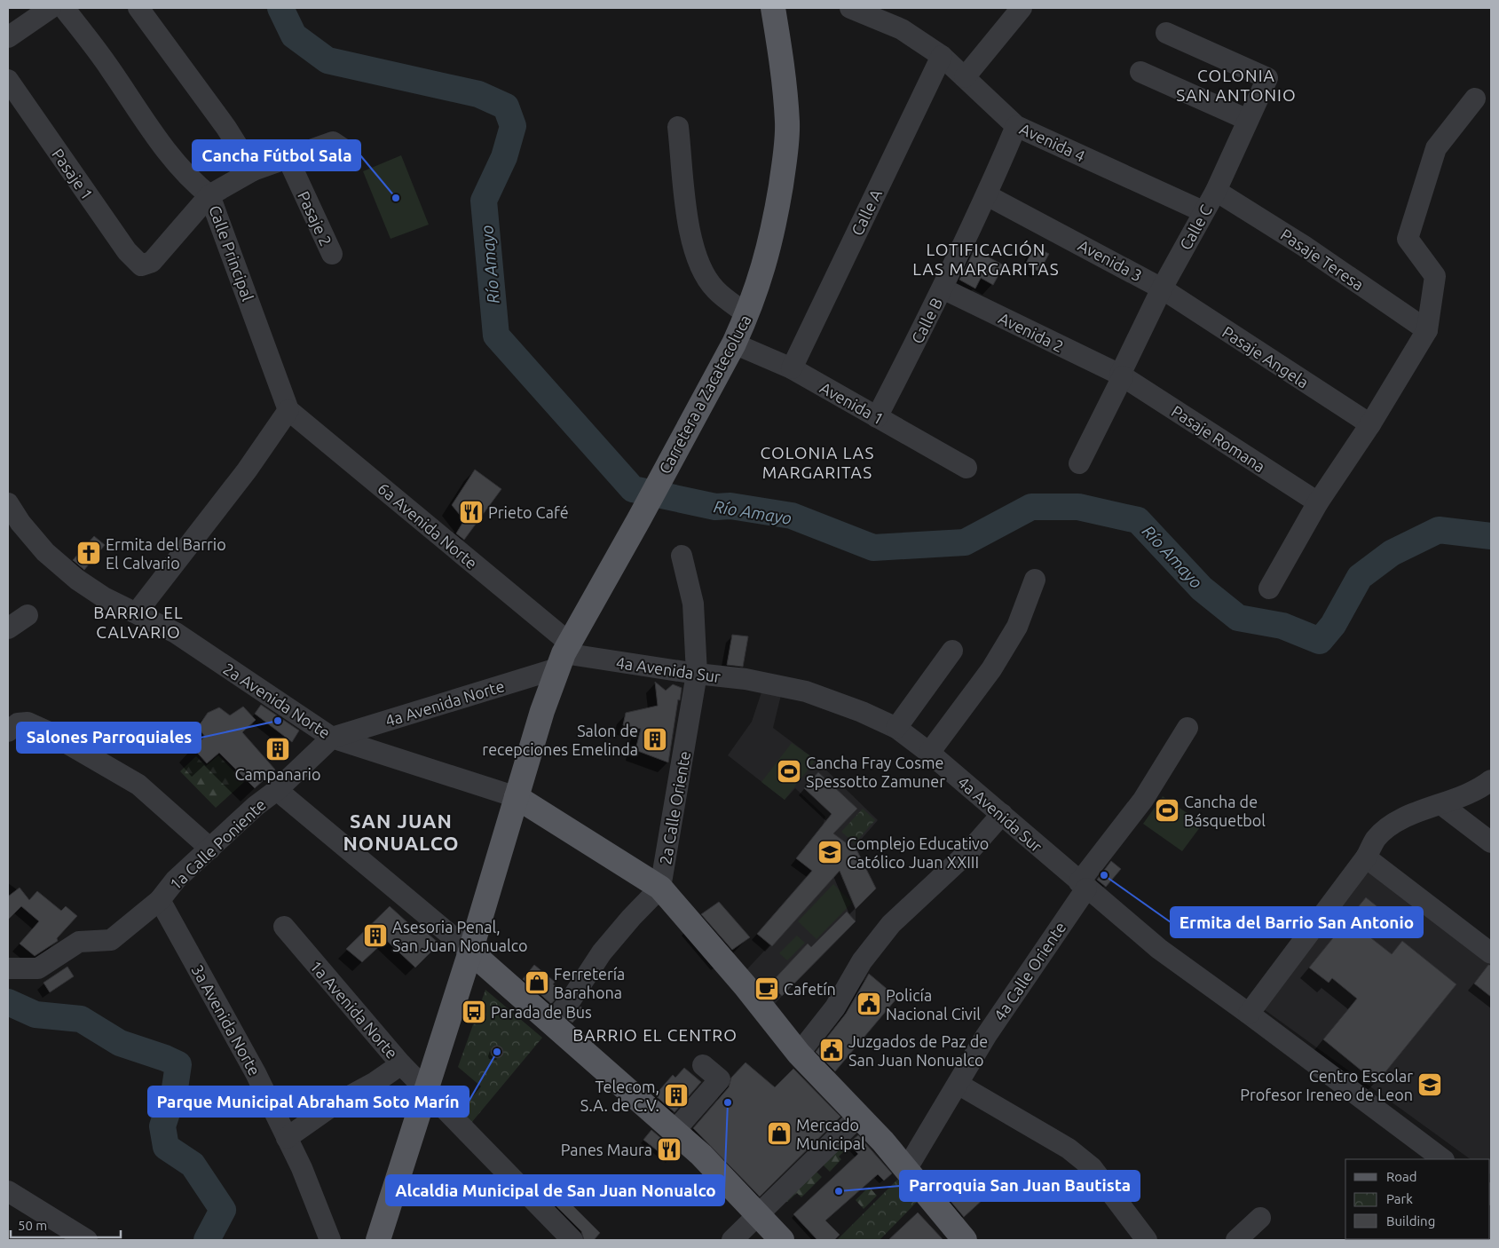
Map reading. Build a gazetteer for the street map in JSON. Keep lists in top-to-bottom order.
{
  "streets": {
    "main road": ["Carretera a Zacatecoluca"],
    "street": [
      "Avenida 4",
      "Pasaje 1",
      "Calle A",
      "Pasaje 2",
      "Calle C",
      "Calle Principal",
      "Pasaje Teresa",
      "Avenida 3",
      "Calle B",
      "Avenida 2",
      "Pasaje Angela",
      "Avenida 1",
      "Pasaje Romana",
      "6a Avenida Norte",
      "4a Avenida Sur",
      "2a Avenida Norte",
      "4a Avenida Norte",
      "2a Calle Oriente",
      "1a Calle Poniente",
      "4a Calle Oriente",
      "1a Avenida Norte",
      "3a Avenida Norte"
    ]
  },
  "crossings": [
    ["Avenida 4", "Calle A"],
    ["Avenida 4", "Calle C"],
    ["Avenida 4", "Calle B"],
    ["Pasaje 1", "Calle Principal"],
    ["Calle A", "Avenida 1"],
    ["Calle C", "Pasaje Teresa"],
    ["Calle C", "Avenida 3"],
    ["Calle C", "Avenida 2"],
    ["Calle C", "Pasaje Angela"],
    ["Calle C", "Pasaje Romana"],
    ["Calle Principal", "6a Avenida Norte"],
    ["Avenida 3", "Calle B"],
    ["Avenida 3", "Pasaje Angela"],
    ["Calle B", "Avenida 2"],
    ["Calle B", "Avenida 1"],
    ["Avenida 2", "Pasaje Romana"],
    ["Carretera a Zacatecoluca", "Avenida 1"],
    ["Carretera a Zacatecoluca", "6a Avenida Norte"],
    ["Carretera a Zacatecoluca", "4a Avenida Sur"],
    ["Carretera a Zacatecoluca", "2a Avenida Norte"],
    ["Carretera a Zacatecoluca", "4a Avenida Norte"],
    ["Carretera a Zacatecoluca", "1a Avenida Norte"],
    ["6a Avenida Norte", "4a Avenida Sur"],
    ["6a Avenida Norte", "4a Avenida Norte"],
    ["4a Avenida Sur", "4a Avenida Norte"],
    ["4a Avenida Sur", "2a Calle Oriente"],
    ["4a Avenida Sur", "4a Calle Oriente"],
    ["2a Avenida Norte", "4a Avenida Norte"],
    ["2a Avenida Norte", "1a Calle Poniente"],
    ["4a Avenida Norte", "1a Calle Poniente"],
    ["1a Calle Poniente", "3a Avenida Norte"]
  ],
  "districts": [
    "COLONIA SAN ANTONIO",
    "LOTIFICACIÓN LAS MARGARITAS",
    "COLONIA LAS MARGARITAS",
    "BARRIO EL CALVARIO",
    "SAN JUAN NONUALCO",
    "BARRIO EL CENTRO"
  ],
  "water": ["Río Amayo"],
  "places": {
    "other": [
      "Cancha Fútbol Sala",
      "Salones Parroquiales",
      "Ermita del Barrio San Antonio",
      "Parque Municipal Abraham Soto Marín",
      "Alcaldia Municipal de San Juan Nonualco",
      "Parroquia San Juan Bautista"
    ],
    "restaurant": ["Prieto Café", "Panes Maura"],
    "church": ["Ermita del Barrio El Calvario"],
    "building": [
      "Salon de recepciones Emelinda",
      "Campanario",
      "Asesoria Penal, San Juan Nonualco",
      "Telecom, S.A. de C.V."
    ],
    "sports": ["Cancha Fray Cosme Spessotto Zamuner", "Cancha de Básquetbol"],
    "school or university": ["Complejo Educativo Católico Juan XXIII", "Centro Escolar Profesor Ireneo de Leon"],
    "shop": ["Ferretería Barahona", "Mercado Municipal"],
    "cafe": ["Cafetín"],
    "public building": ["Policía Nacional Civil", "Juzgados de Paz de San Juan Nonualco"],
    "bus stop": ["Parada de Bus"]
  },
  "legend": ["Road", "Park", "Building"],
  "scale_bar": "50 m"
}
